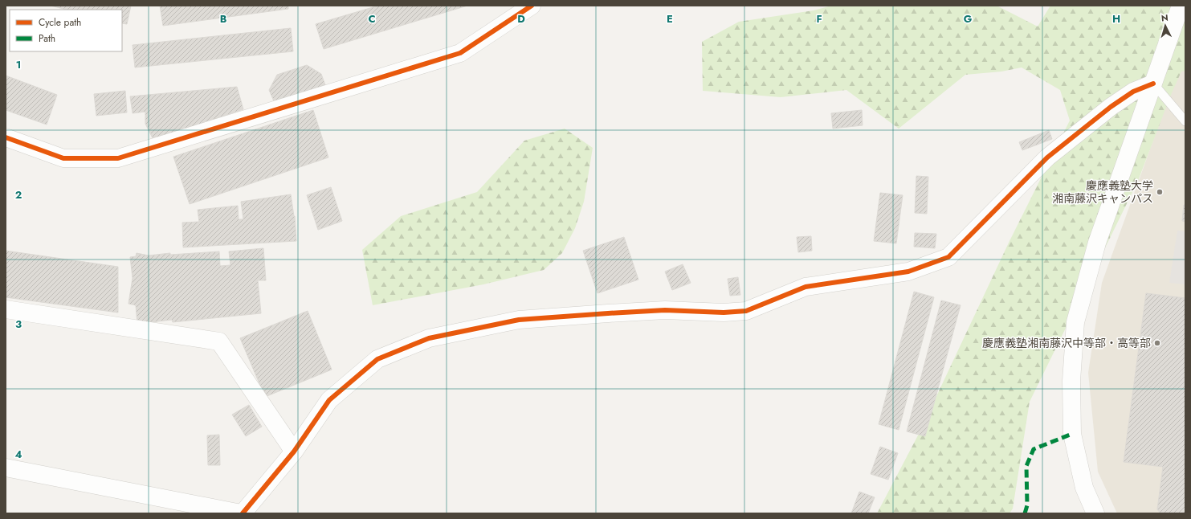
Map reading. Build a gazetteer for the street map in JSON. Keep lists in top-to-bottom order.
{
  "places": ["慶應義塾大学 湘南藤沢キャンパス", "慶應義塾湘南藤沢中等部・高等部"],
  "legend": ["Cycle path", "Path"],
  "north": "top",
  "grid": {
    "columns": [
      "B",
      "C",
      "D",
      "E",
      "F",
      "G",
      "H"
    ],
    "rows": [
      "1",
      "2",
      "3",
      "4"
    ]
  }
}
